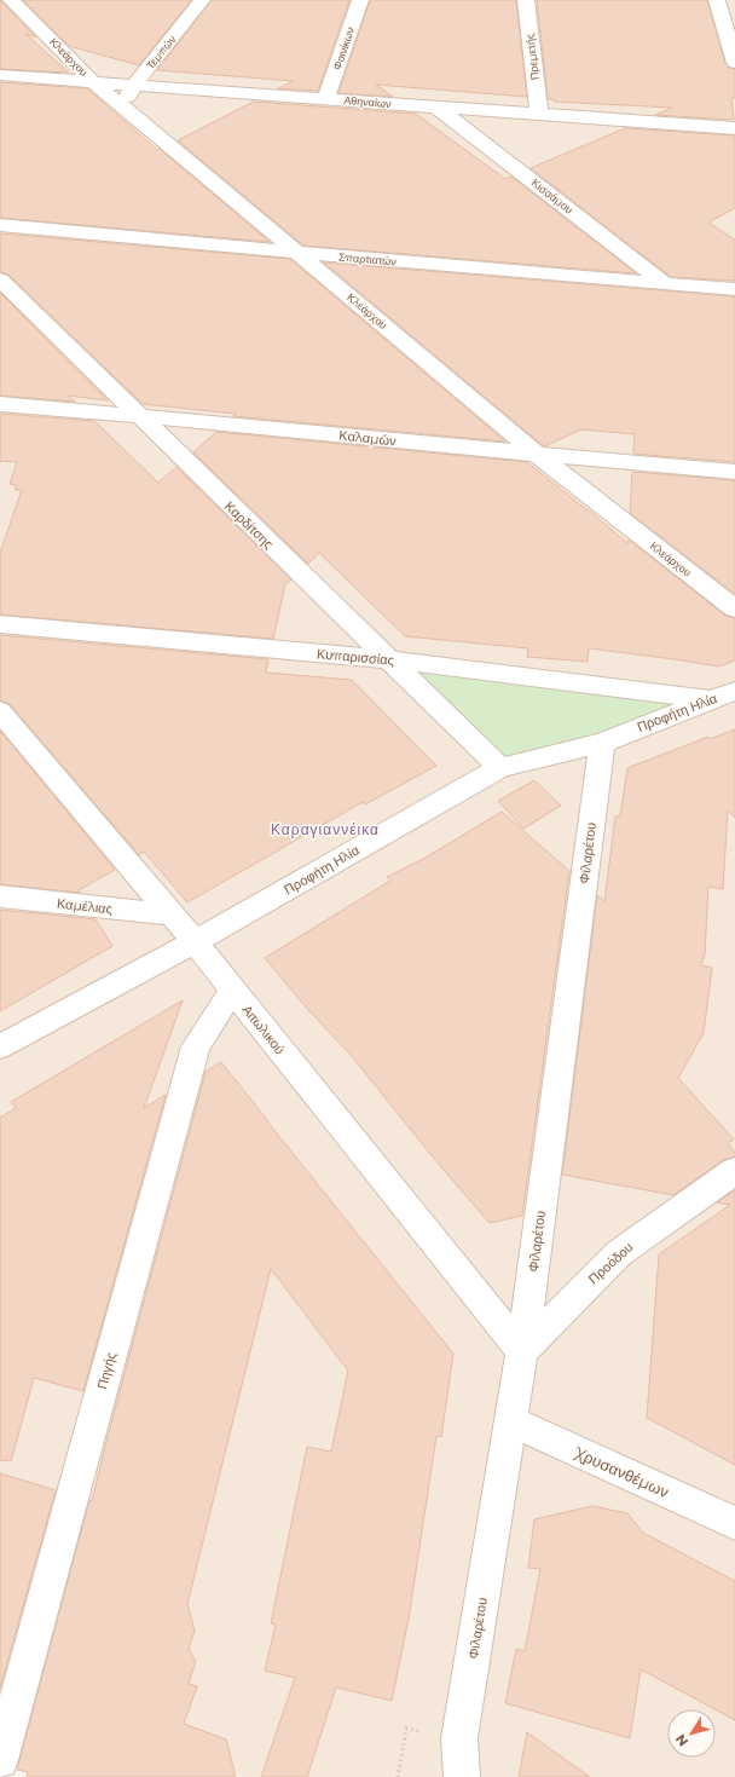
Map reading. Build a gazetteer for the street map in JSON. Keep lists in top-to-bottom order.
{
  "streets": {
    "street": [
      "Φοινίκων",
      "Τεμπών",
      "Κλεάρχου",
      "Πρεμετής",
      "Αθηναίων",
      "Κισσάμου",
      "Σπαρτιατών",
      "Καλαμών",
      "Καρδίτσης",
      "Κυπαρισσίας",
      "Προφήτη Ηλία",
      "Φιλαρέτου",
      "Καμέλιας",
      "Αιτωλικού",
      "Προόδου",
      "Πηγής",
      "Χρυσανθέμων"
    ]
  },
  "crossings": [
    ["Φοινίκων", "Αθηναίων"],
    ["Τεμπών", "Κλεάρχου"],
    ["Τεμπών", "Αθηναίων"],
    ["Κλεάρχου", "Αθηναίων"],
    ["Κλεάρχου", "Σπαρτιατών"],
    ["Κλεάρχου", "Καλαμών"],
    ["Πρεμετής", "Αθηναίων"],
    ["Αθηναίων", "Κισσάμου"],
    ["Κισσάμου", "Σπαρτιατών"],
    ["Καλαμών", "Καρδίτσης"],
    ["Καρδίτσης", "Κυπαρισσίας"],
    ["Καρδίτσης", "Προφήτη Ηλία"],
    ["Κυπαρισσίας", "Προφήτη Ηλία"],
    ["Προφήτη Ηλία", "Φιλαρέτου"],
    ["Προφήτη Ηλία", "Αιτωλικού"],
    ["Φιλαρέτου", "Αιτωλικού"],
    ["Φιλαρέτου", "Προόδου"],
    ["Φιλαρέτου", "Χρυσανθέμων"],
    ["Καμέλιας", "Αιτωλικού"],
    ["Αιτωλικού", "Προόδου"],
    ["Αιτωλικού", "Πηγής"]
  ],
  "districts": ["Καραγιαννέικα"],
  "north": "bottom left"
}
